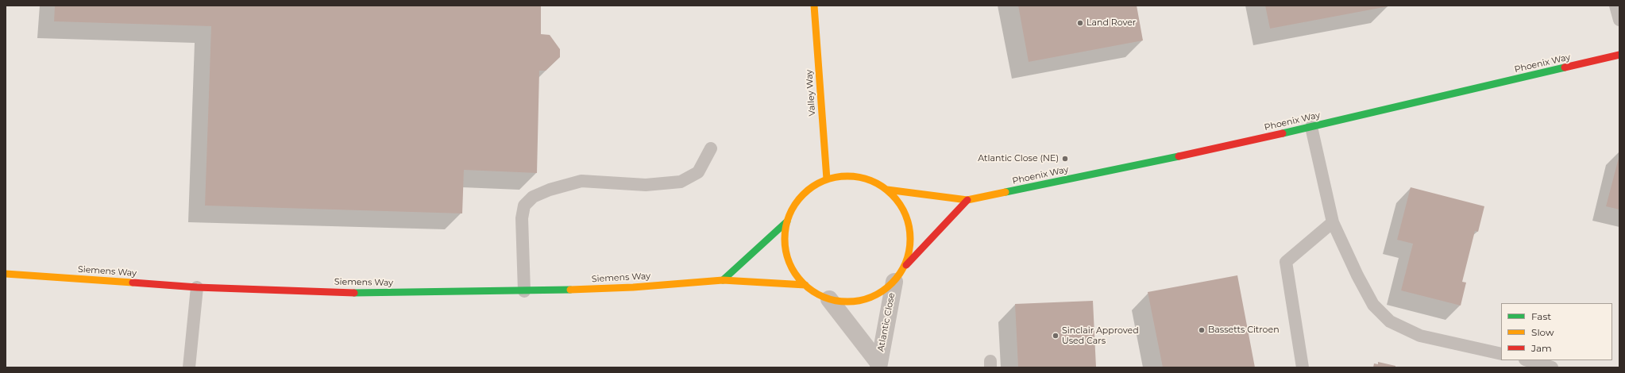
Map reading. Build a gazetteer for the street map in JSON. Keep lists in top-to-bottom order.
{
  "streets": {
    "street": [
      "Phoenix Way",
      "Valley Way",
      "Siemens Way",
      "Atlantic Close"
    ]
  },
  "places": [
    "Land Rover",
    "Atlantic Close (NE)",
    "Bassetts Citroen",
    "Sinclair Approved Used Cars"
  ],
  "legend": ["Fast", "Slow", "Jam"]
}
